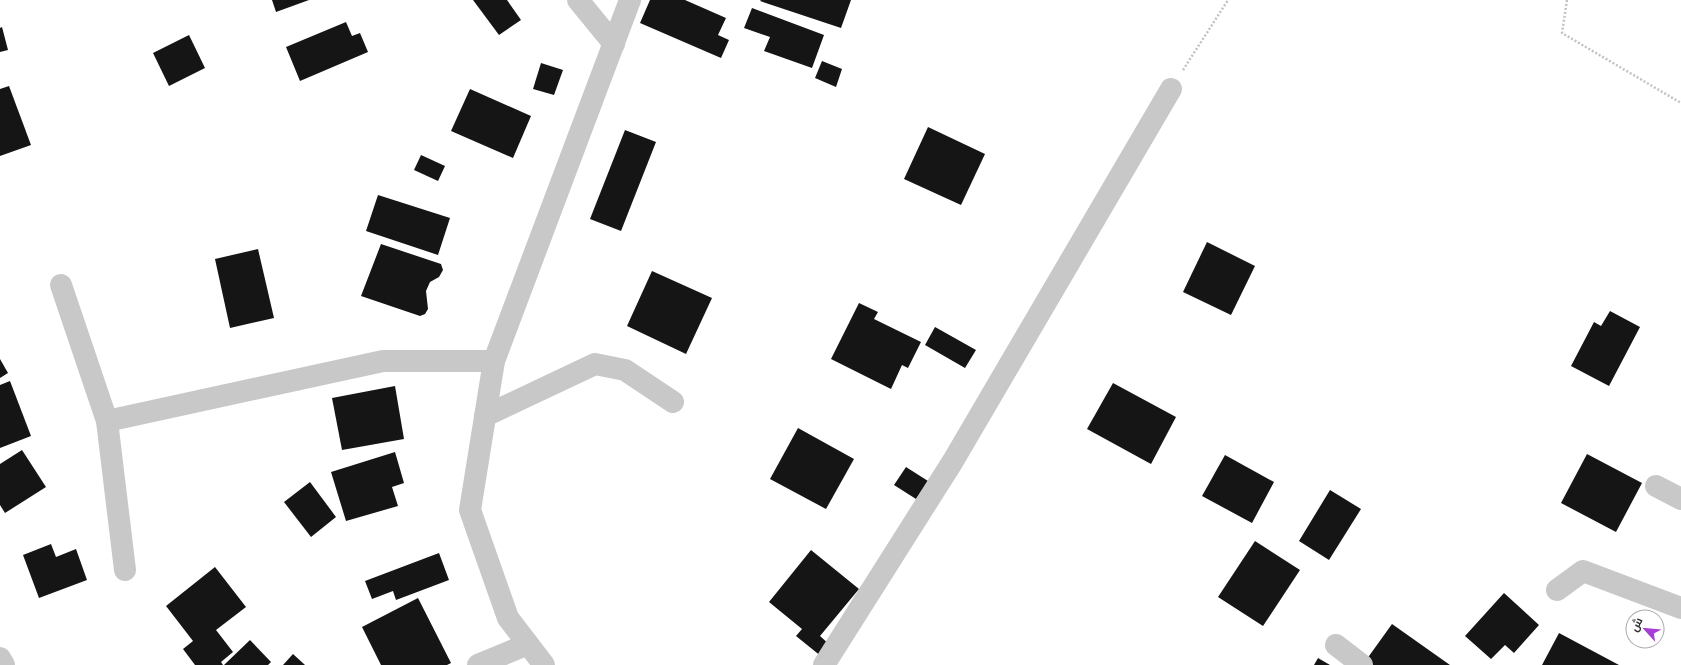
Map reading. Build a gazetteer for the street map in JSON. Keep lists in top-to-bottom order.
{
  "north": "top left"
}
